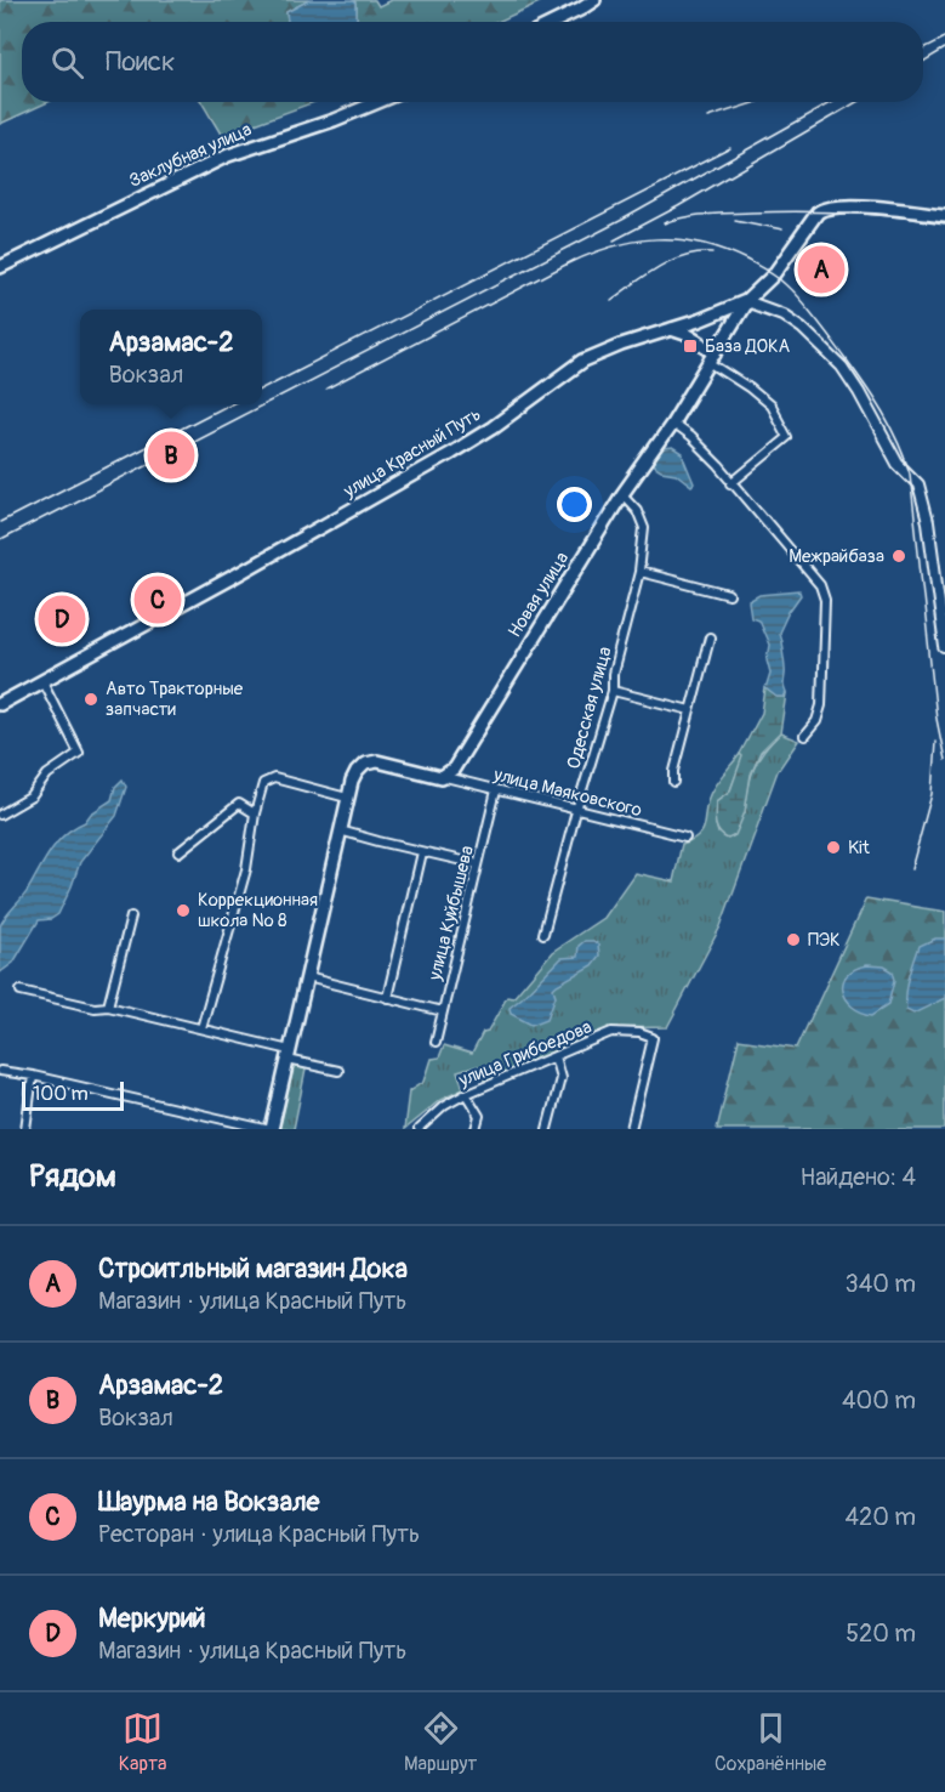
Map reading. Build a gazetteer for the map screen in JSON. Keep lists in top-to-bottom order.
{
  "streets": {
    "main road": ["Заклубная улица", "улица Красный Путь", "Новая улица"],
    "street": [
      "Одесская улица",
      "улица Маяковского",
      "улица Куйбышева",
      "улица Грибоедова"
    ]
  },
  "crossings": [
    ["улица Красный Путь", "Новая улица"],
    ["Новая улица", "Одесская улица"],
    ["Новая улица", "улица Маяковского"],
    ["Одесская улица", "улица Маяковского"],
    ["улица Маяковского", "улица Куйбышева"]
  ],
  "places": {
    "transit": ["База ДОКА"],
    "other": [
      "Межрайбаза",
      "Авто Тракторные запчасти",
      "Kit",
      "Коррекционная школа № 8",
      "ПЭК"
    ]
  },
  "scale_bar": "100 m",
  "page": {
    "search": "Поиск",
    "pins": [
      "A",
      "B",
      "C",
      "D"
    ],
    "popup": ["Арзамас-2", "Вокзал"],
    "scale": "100 m",
    "heading": ["Рядом", "Найдено: 4"],
    "list": [
      {
        "mark": "A",
        "name": "Строитльный магазин Дока",
        "note": "Магазин · улица Красный Путь",
        "value": "340 m"
      },
      {
        "mark": "B",
        "name": "Арзамас-2",
        "note": "Вокзал",
        "value": "400 m"
      },
      {
        "mark": "C",
        "name": "Шаурма на Вокзале",
        "note": "Ресторан · улица Красный Путь",
        "value": "420 m"
      },
      {
        "mark": "D",
        "name": "Меркурий",
        "note": "Магазин · улица Красный Путь",
        "value": "520 m"
      }
    ],
    "nav": ["Карта", "Маршрут", "Сохранённые"]
  }
}
